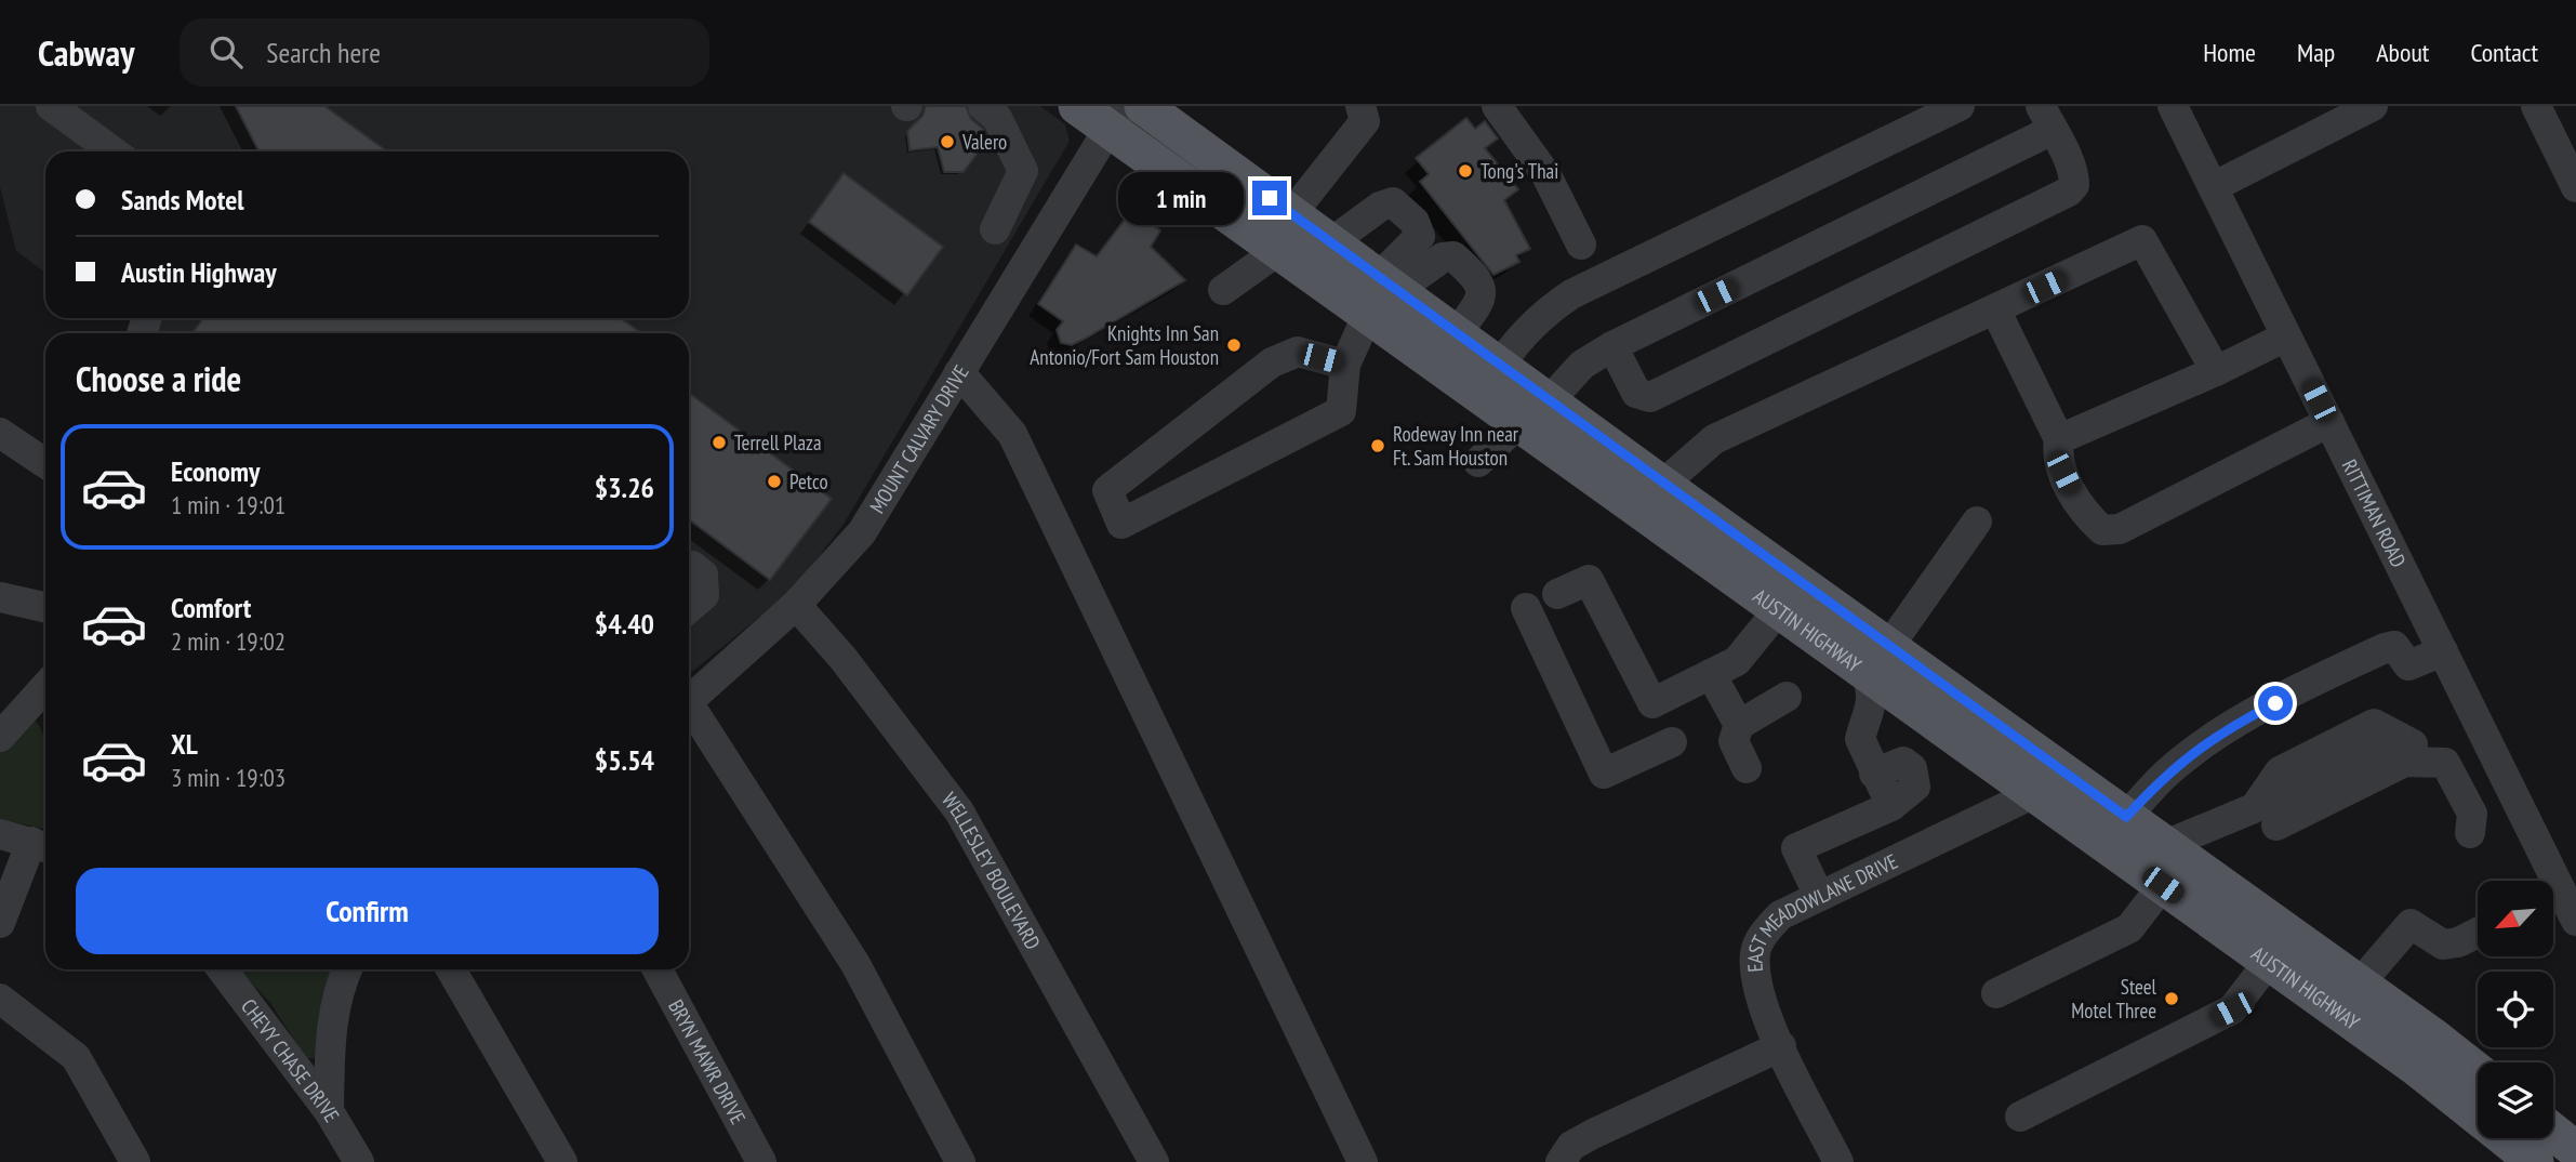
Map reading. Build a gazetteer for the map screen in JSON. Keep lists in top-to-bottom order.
{
  "streets": {
    "main road": ["AUSTIN HIGHWAY"],
    "street": [
      "MOUNT CALVARY DRIVE",
      "RITTIMAN ROAD",
      "WELLESLEY BOULEVARD",
      "EAST MEADOWLANE DRIVE",
      "CHEVY CHASE DRIVE",
      "BRYN MAWR DRIVE"
    ]
  },
  "crossings": [
    ["MOUNT CALVARY DRIVE", "AUSTIN HIGHWAY"],
    ["MOUNT CALVARY DRIVE", "WELLESLEY BOULEVARD"],
    ["AUSTIN HIGHWAY", "EAST MEADOWLANE DRIVE"]
  ],
  "places": [
    "Valero",
    "Tong's Thai",
    "Knights Inn San Antonio/Fort Sam Houston",
    "Terrell Plaza",
    "Rodeway Inn near Ft. Sam Houston",
    "Petco",
    "Steel Motel Three"
  ],
  "north": "bottom left",
  "page": {
    "header": "Cabway",
    "search": "Search here",
    "nav": [
      "Home",
      "Map",
      "About",
      "Contact"
    ],
    "banner": ["Sands Motel", "Austin Highway"],
    "bubble": "1 min",
    "heading": "Choose a ride",
    "list": [
      {
        "name": "Economy",
        "note": "1 min · 19:01",
        "value": "$3.26"
      },
      {
        "name": "Comfort",
        "note": "2 min · 19:02",
        "value": "$4.40"
      },
      {
        "name": "XL",
        "note": "3 min · 19:03",
        "value": "$5.54"
      }
    ],
    "buttons": "Confirm"
  }
}
